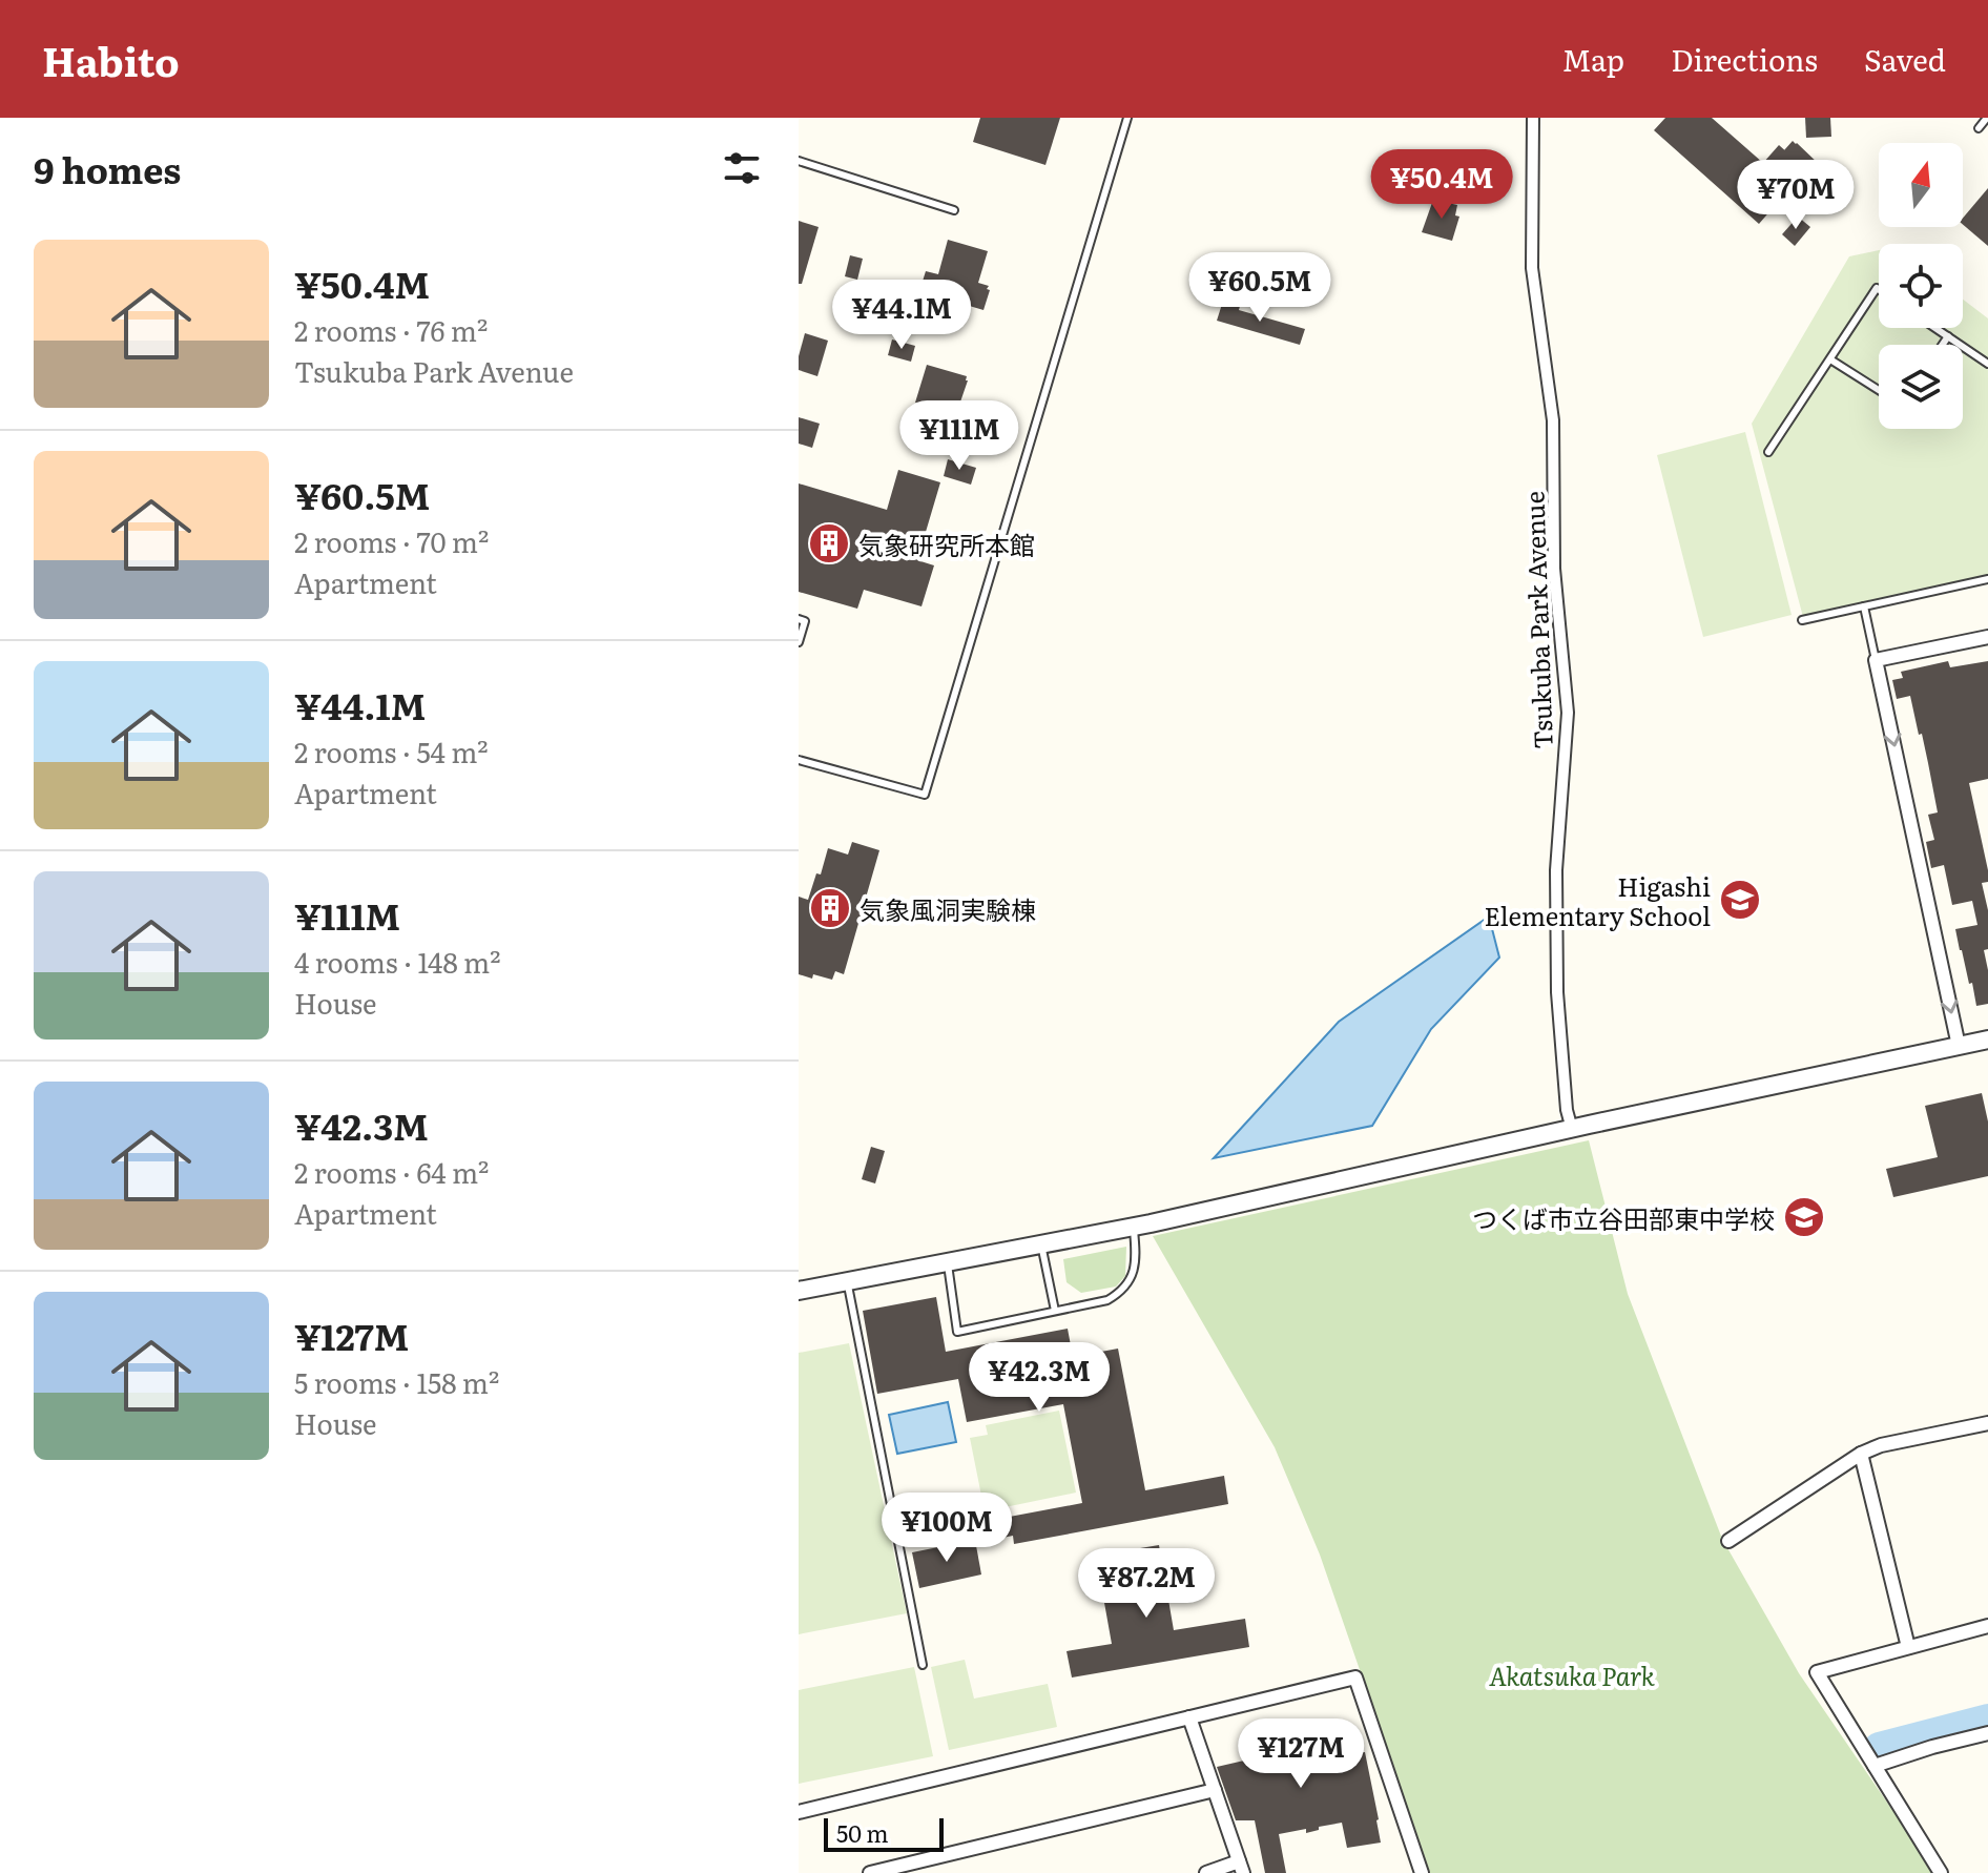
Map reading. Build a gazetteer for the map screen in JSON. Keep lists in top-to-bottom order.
{
  "streets": {
    "street": ["Tsukuba Park Avenue"]
  },
  "parks": ["Akatsuka Park"],
  "places": {
    "building": ["気象研究所本館", "気象風洞実験棟"],
    "school or university": ["Higashi Elementary School", "つくば市立谷田部東中学校"]
  },
  "scale_bar": "50 m",
  "north": "top",
  "page": {
    "header": "Habito",
    "nav": ["Map", "Directions", "Saved"],
    "heading": "9 homes",
    "price": [
      "¥50.4M",
      "¥70M",
      "¥60.5M",
      "¥44.1M",
      "¥111M",
      "¥42.3M",
      "¥100M",
      "¥87.2M",
      "¥127M"
    ],
    "list": [
      {
        "name": "¥50.4M",
        "note": "2 rooms · 76 m² · Tsukuba Park Avenue"
      },
      {
        "name": "¥60.5M",
        "note": "2 rooms · 70 m² · Apartment"
      },
      {
        "name": "¥44.1M",
        "note": "2 rooms · 54 m² · Apartment"
      },
      {
        "name": "¥111M",
        "note": "4 rooms · 148 m² · House"
      },
      {
        "name": "¥42.3M",
        "note": "2 rooms · 64 m² · Apartment"
      },
      {
        "name": "¥127M",
        "note": "5 rooms · 158 m² · House"
      }
    ],
    "scale": "50 m"
  }
}
